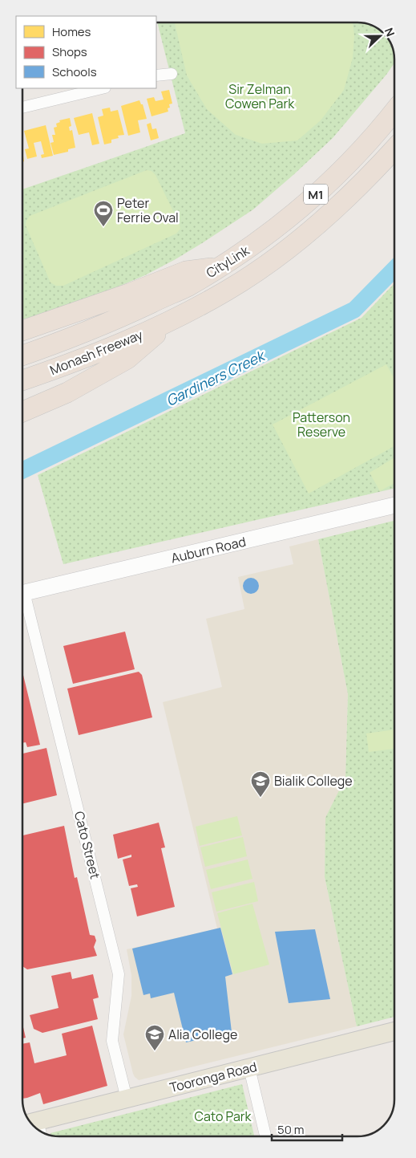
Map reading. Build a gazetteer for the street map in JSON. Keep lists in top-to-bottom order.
{
  "streets": {
    "highway": ["M1", "CityLink", "Monash Freeway"],
    "main road": ["Auburn Road", "Tooronga Road"],
    "street": ["Cato Street"]
  },
  "crossings": [
    ["CityLink", "Monash Freeway"],
    ["Cato Street", "Tooronga Road"]
  ],
  "water": ["Gardiners Creek"],
  "parks": ["Sir Zelman Cowen Park", "Patterson Reserve", "Cato Park"],
  "places": {
    "sports": ["Peter Ferrie Oval"],
    "school or university": ["Bialik College", "Alia College"]
  },
  "legend": ["Homes", "Shops", "Schools"],
  "scale_bar": "50 m",
  "north": "right"
}
